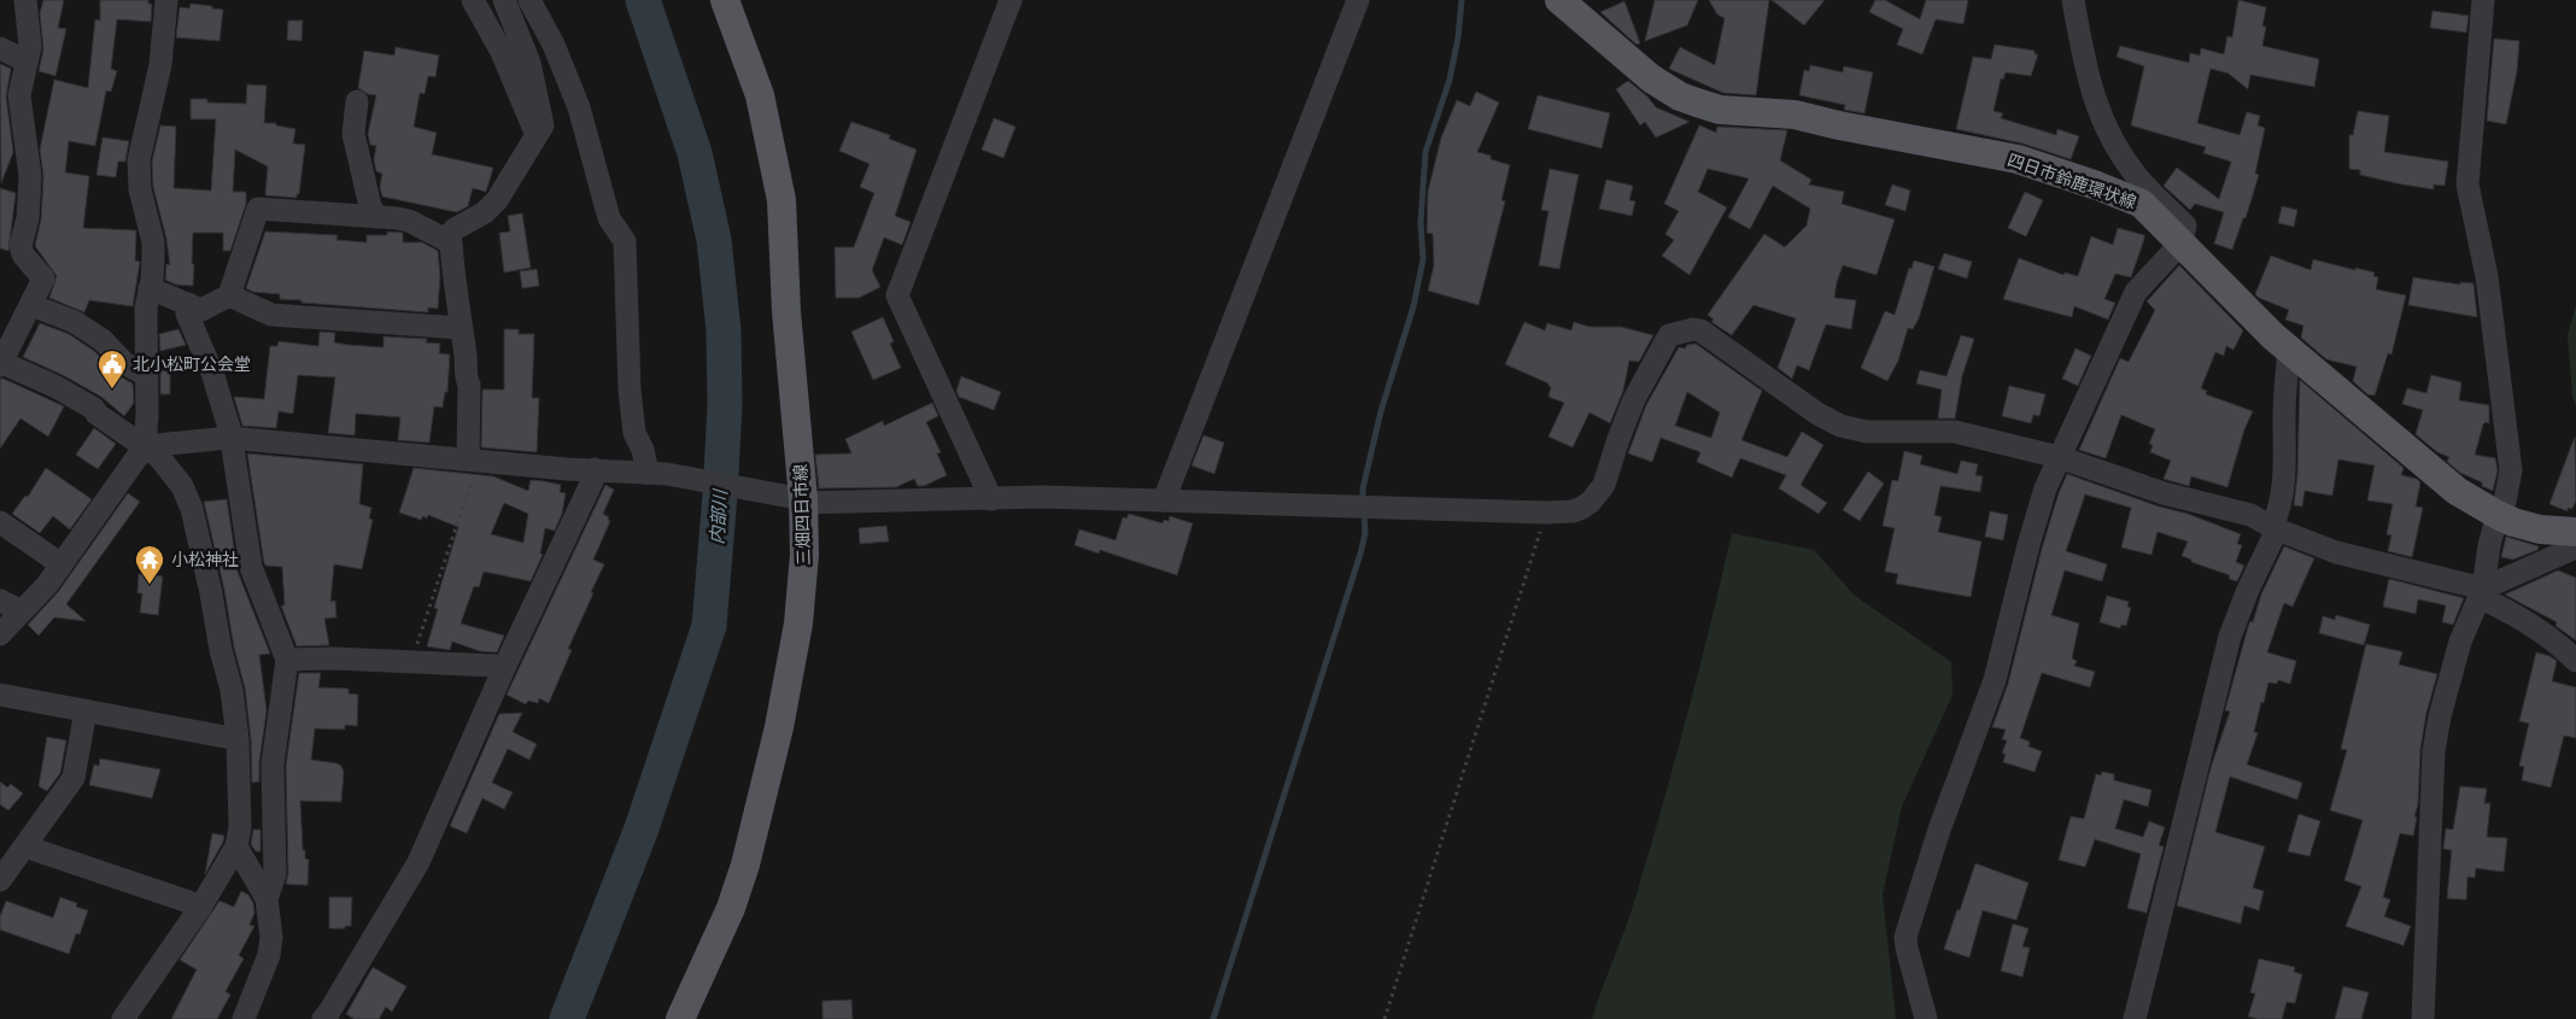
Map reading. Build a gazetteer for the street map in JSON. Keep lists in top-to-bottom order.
{
  "streets": {
    "main road": ["四日市鈴鹿環状線", "三畑四日市線"]
  },
  "water": ["内部川"],
  "places": {
    "public building": ["北小松町公会堂"],
    "temple": ["小松神社"]
  }
}
